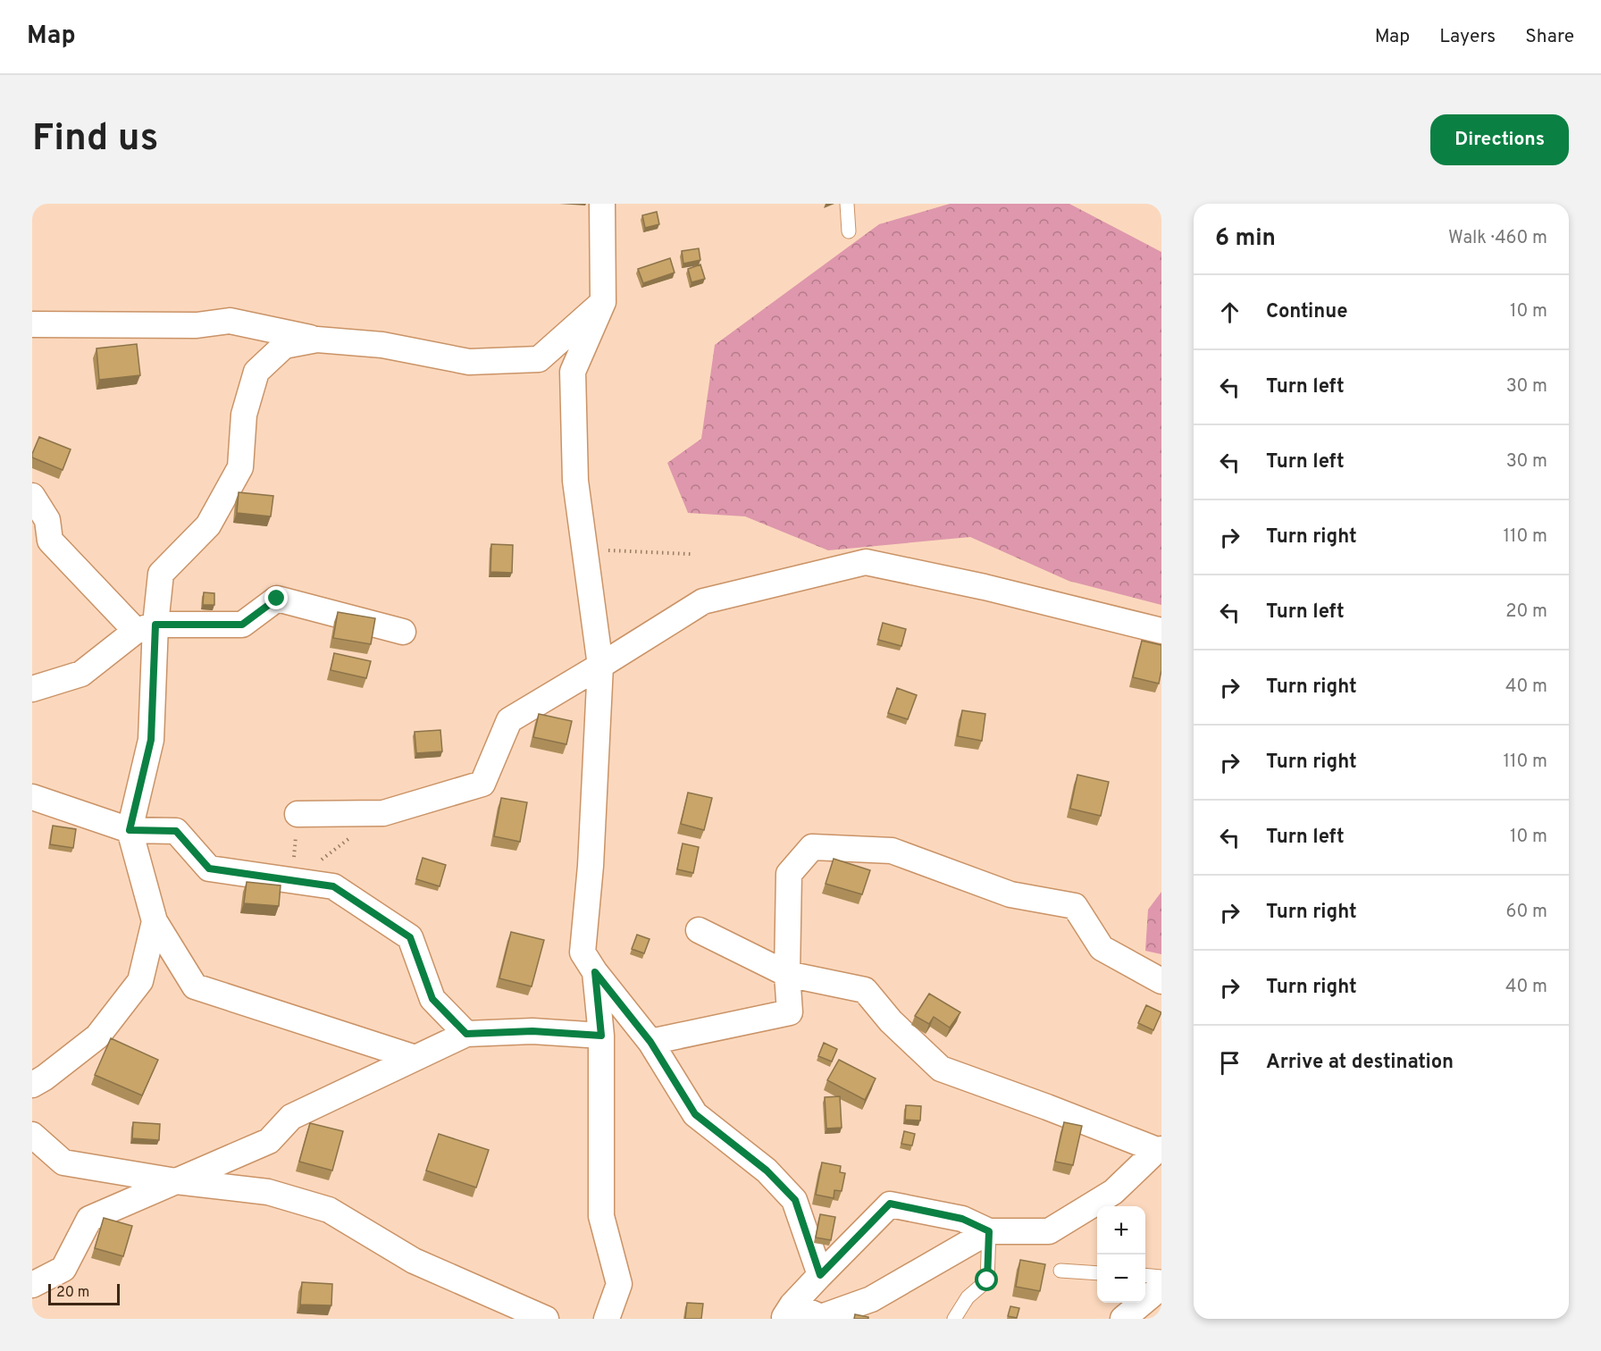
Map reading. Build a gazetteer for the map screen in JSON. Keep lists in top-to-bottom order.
{
  "scale_bar": "20 m",
  "page": {
    "header": "Map",
    "nav": ["Map", "Layers", "Share"],
    "buttons": "Directions",
    "title": "Find us",
    "heading": ["6 min", "Walk · 460 m"],
    "list": [
      ["Continue", "10 m"],
      ["Turn left", "30 m"],
      ["Turn left", "30 m"],
      ["Turn right", "110 m"],
      ["Turn left", "20 m"],
      ["Turn right", "40 m"],
      ["Turn right", "110 m"],
      ["Turn left", "10 m"],
      ["Turn right", "60 m"],
      ["Turn right", "40 m"],
      "Arrive at destination"
    ],
    "map_buttons": ["+", "−"],
    "scale": "20 m"
  }
}
